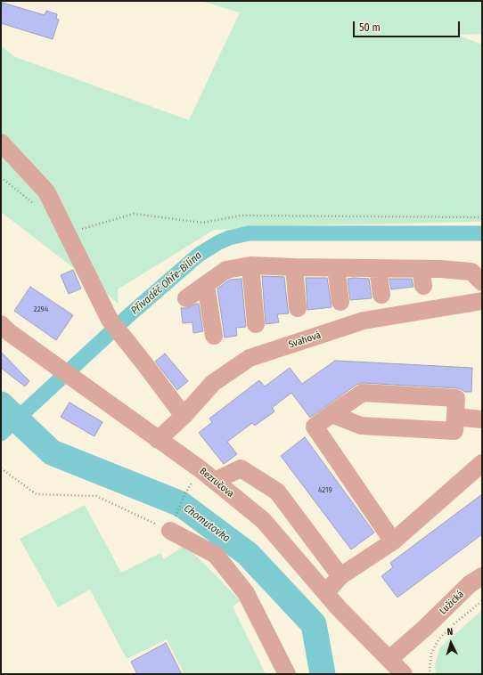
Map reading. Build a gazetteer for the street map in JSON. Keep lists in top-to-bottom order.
{
  "streets": {
    "street": ["Svahová", "Bezručova", "Lužická"]
  },
  "crossings": [
    ["Svahová", "Bezručova"],
    ["Bezručova", "Lužická"]
  ],
  "water": ["Přivaděč Ohře-Bílina", "Chomutovka"],
  "house_numbers": ["2294", "4219"],
  "scale_bar": "50 m",
  "north": "top"
}
